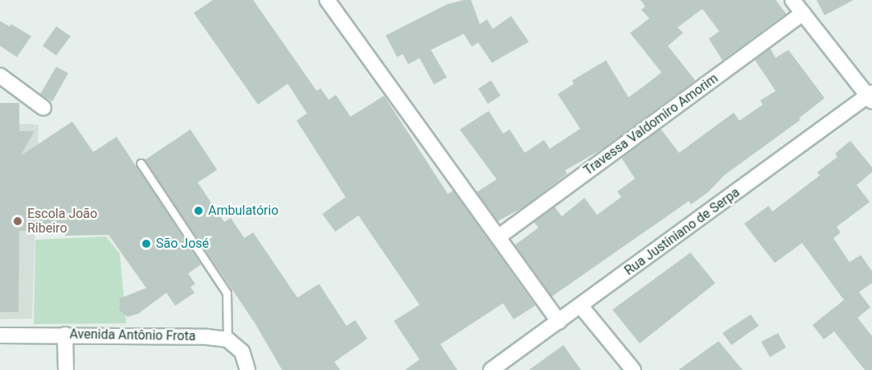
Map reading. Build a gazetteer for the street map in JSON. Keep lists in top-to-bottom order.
{
  "streets": {
    "street": ["Travessa Valdomiro Amorim", "Rua Justiniano de Serpa", "Avenida Antônio Frota"]
  },
  "places": ["Ambulatório", "Escola João Ribeiro", "São José"]
}
